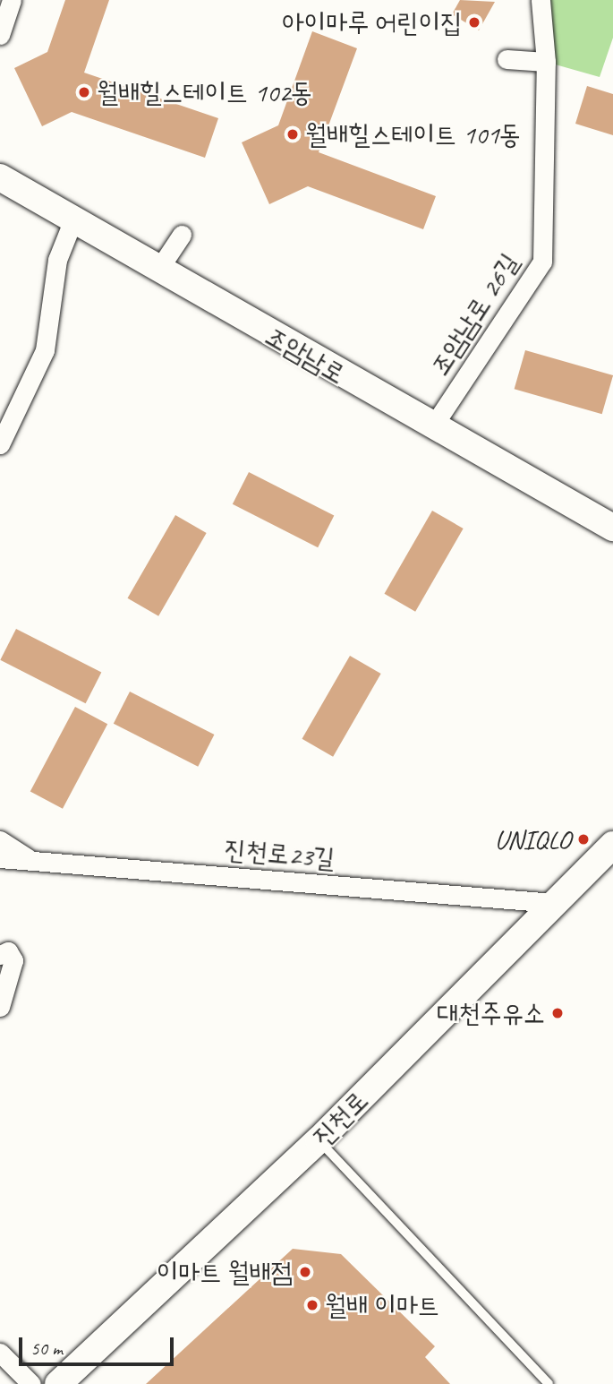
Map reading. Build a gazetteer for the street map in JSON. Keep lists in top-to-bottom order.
{
  "streets": {
    "main road": ["조암남로", "진천로"],
    "street": ["조암남로 26길", "진천로23길"]
  },
  "crossings": [
    ["조암남로 26길", "조암남로"],
    ["진천로23길", "진천로"]
  ],
  "places": [
    "아이마루 어린이집",
    "월배힐스테이트 102동",
    "월배힐스테이트 101동",
    "UNIQLO",
    "대천주유소",
    "이마트 월배점",
    "월배 이마트"
  ],
  "scale_bar": "50 m"
}
